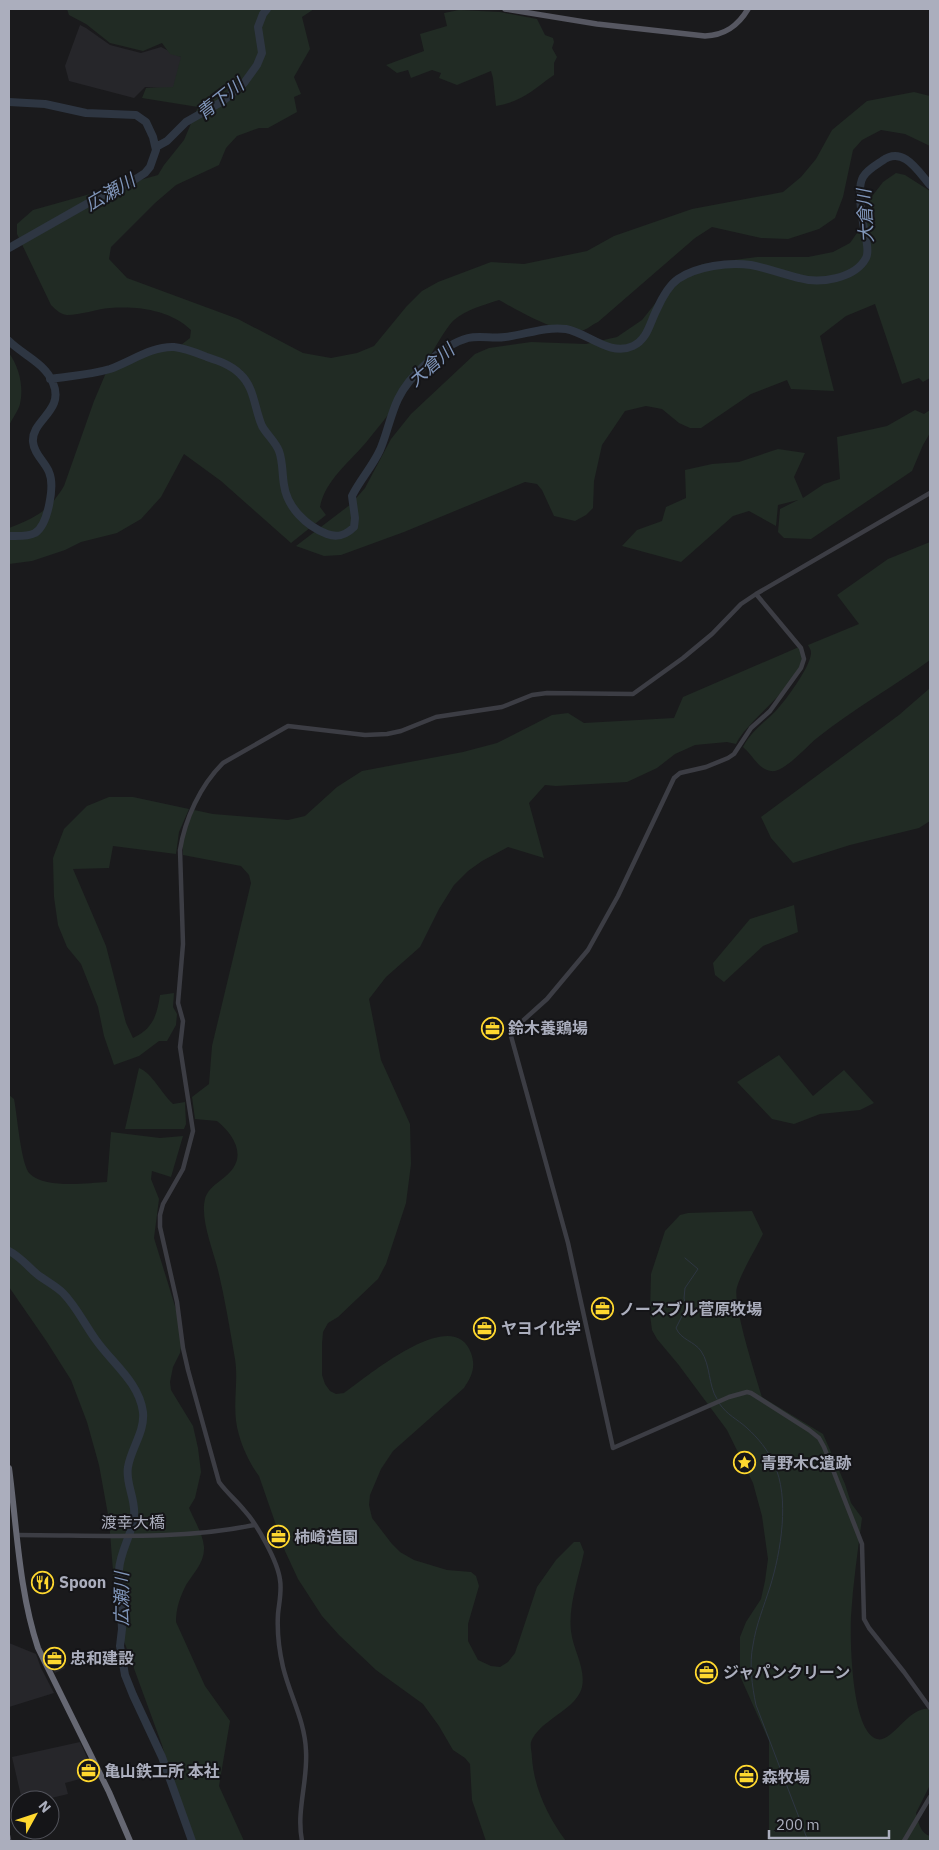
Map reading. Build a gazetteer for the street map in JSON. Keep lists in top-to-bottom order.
{
  "streets": {
    "street": ["渡幸大橋"]
  },
  "water": ["青下川", "広瀬川", "大倉川"],
  "places": {
    "office": [
      "鈴木養鶏場",
      "ノースブル菅原牧場",
      "ヤヨイ化学",
      "柿崎造園",
      "忠和建設",
      "ジャパンクリーン",
      "亀山鉄工所 本社",
      "森牧場"
    ],
    "place": ["青野木C遺跡"],
    "restaurant": ["Spoon"]
  },
  "scale_bar": "200 m",
  "north": "top right"
}
